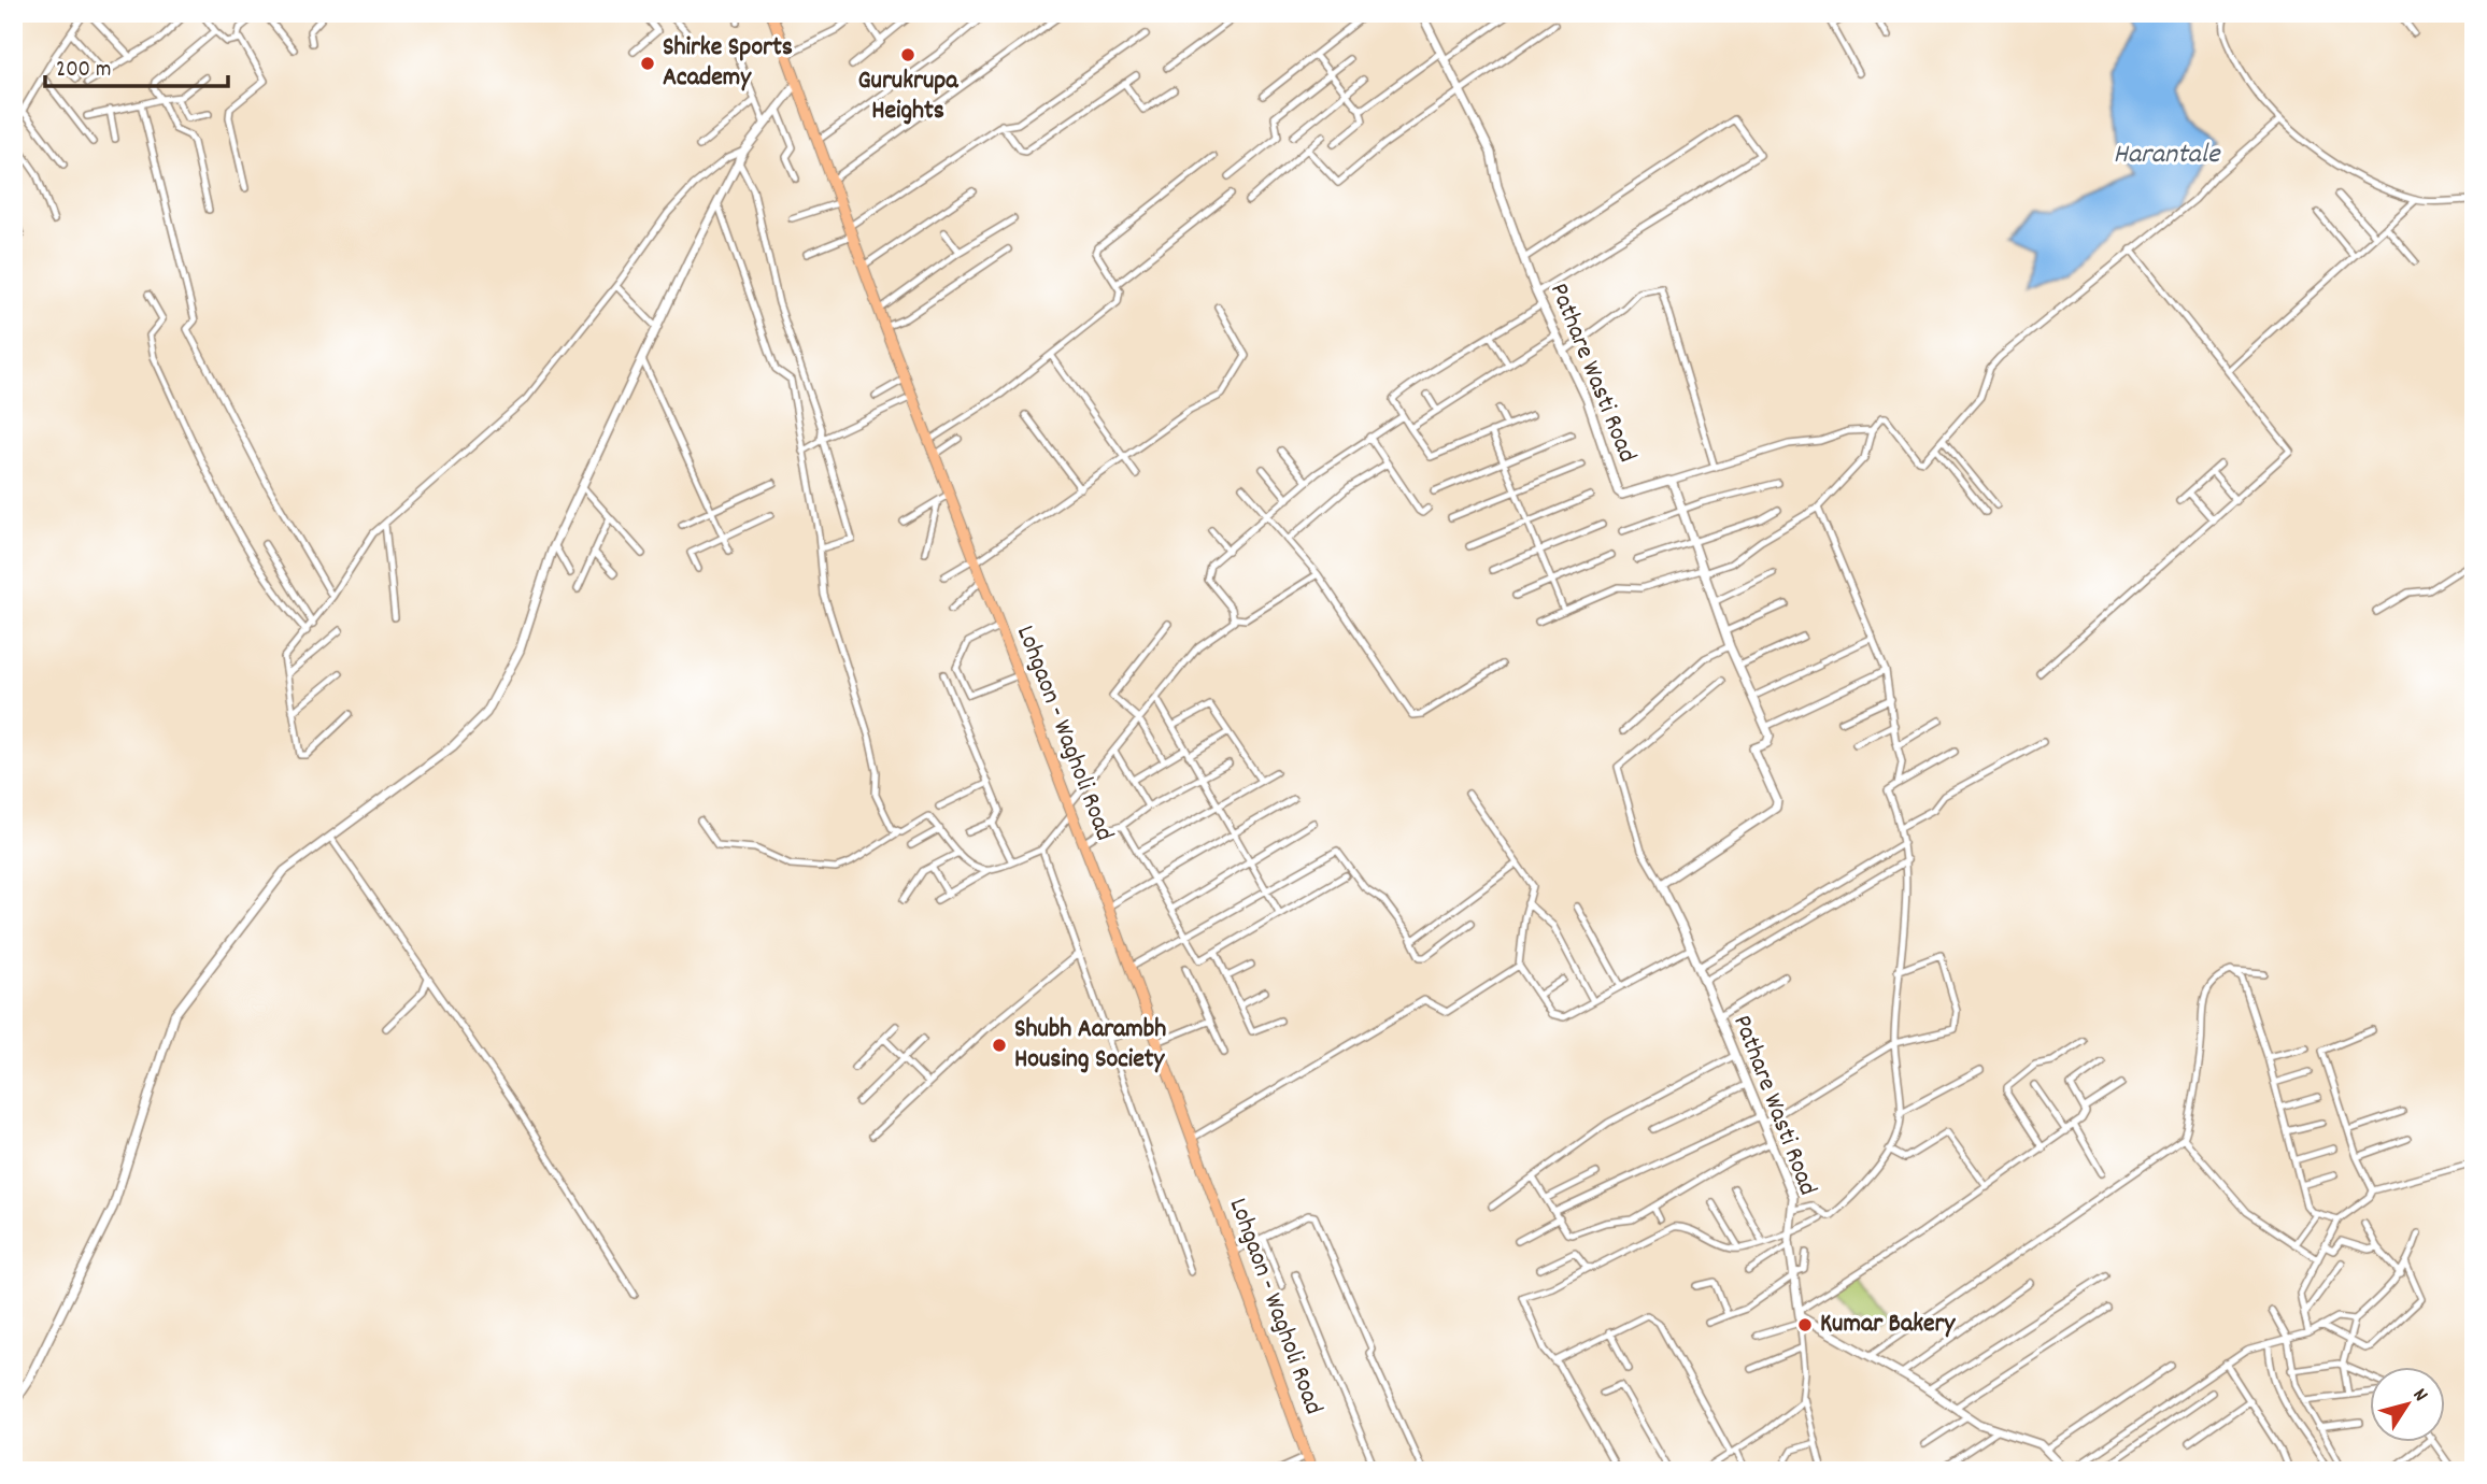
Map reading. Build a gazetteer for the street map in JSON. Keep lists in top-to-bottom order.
{
  "streets": {
    "main road": ["Lohgaon - Wagholi Road"],
    "street": ["Pathare Wasti Road"]
  },
  "water": ["Harantale"],
  "places": [
    "Gurukrupa Heights",
    "Shirke Sports Academy",
    "Shubh Aarambh Housing Society",
    "Kumar Bakery"
  ],
  "scale_bar": "200 m",
  "north": "top right"
}
